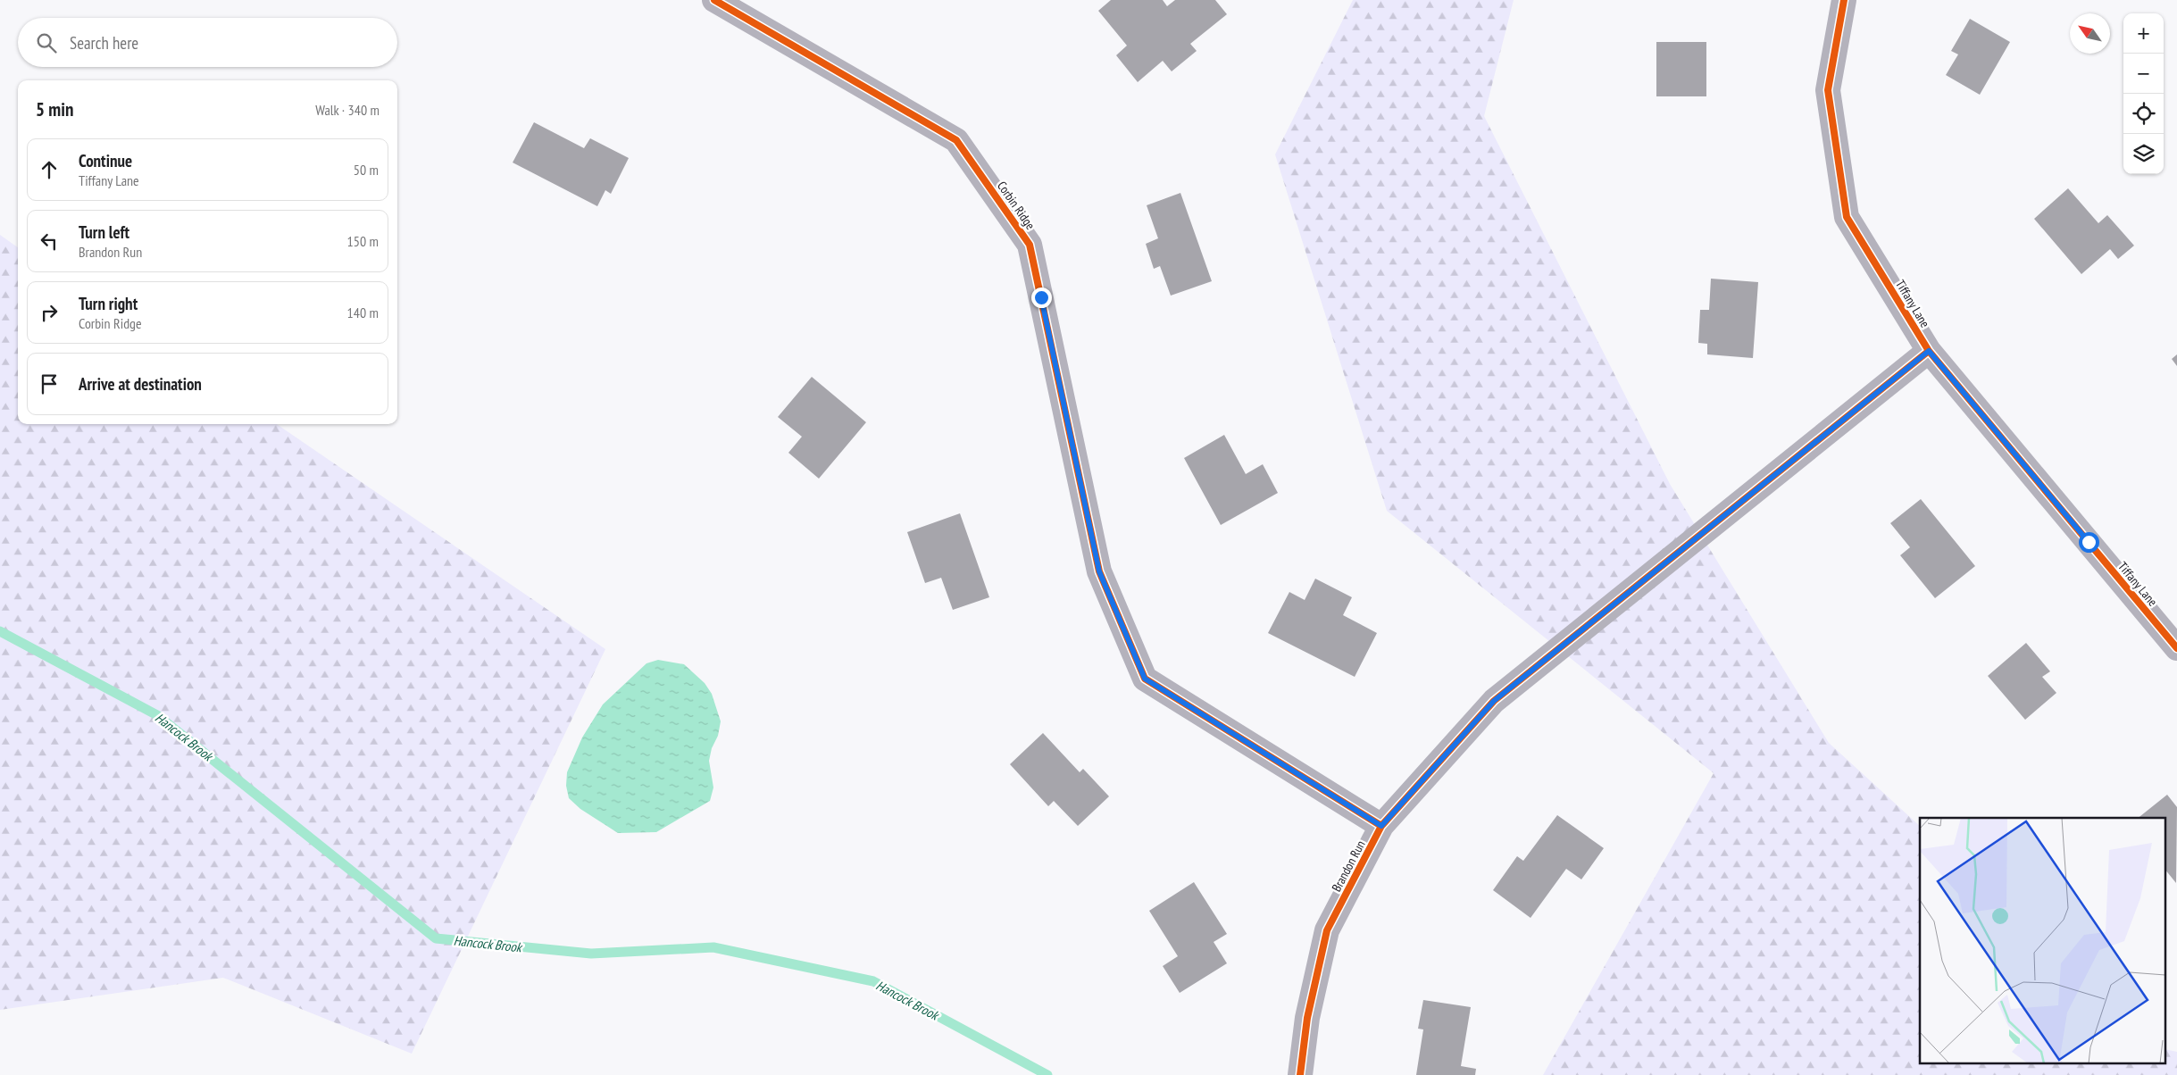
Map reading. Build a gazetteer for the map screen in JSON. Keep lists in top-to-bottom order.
{
  "streets": {
    "street": ["Corbin Ridge", "Tiffany Lane", "Brandon Run"]
  },
  "crossings": [
    ["Corbin Ridge", "Brandon Run"],
    ["Tiffany Lane", "Brandon Run"]
  ],
  "water": ["Hancock Brook"],
  "north": "top left",
  "page": {
    "map_buttons": ["+", "−"],
    "search": "Search here",
    "heading": ["5 min", "Walk · 340 m"],
    "list": [
      ["Continue", "Tiffany Lane", "50 m"],
      ["Turn left", "Brandon Run", "150 m"],
      ["Turn right", "Corbin Ridge", "140 m"],
      "Arrive at destination"
    ]
  }
}
